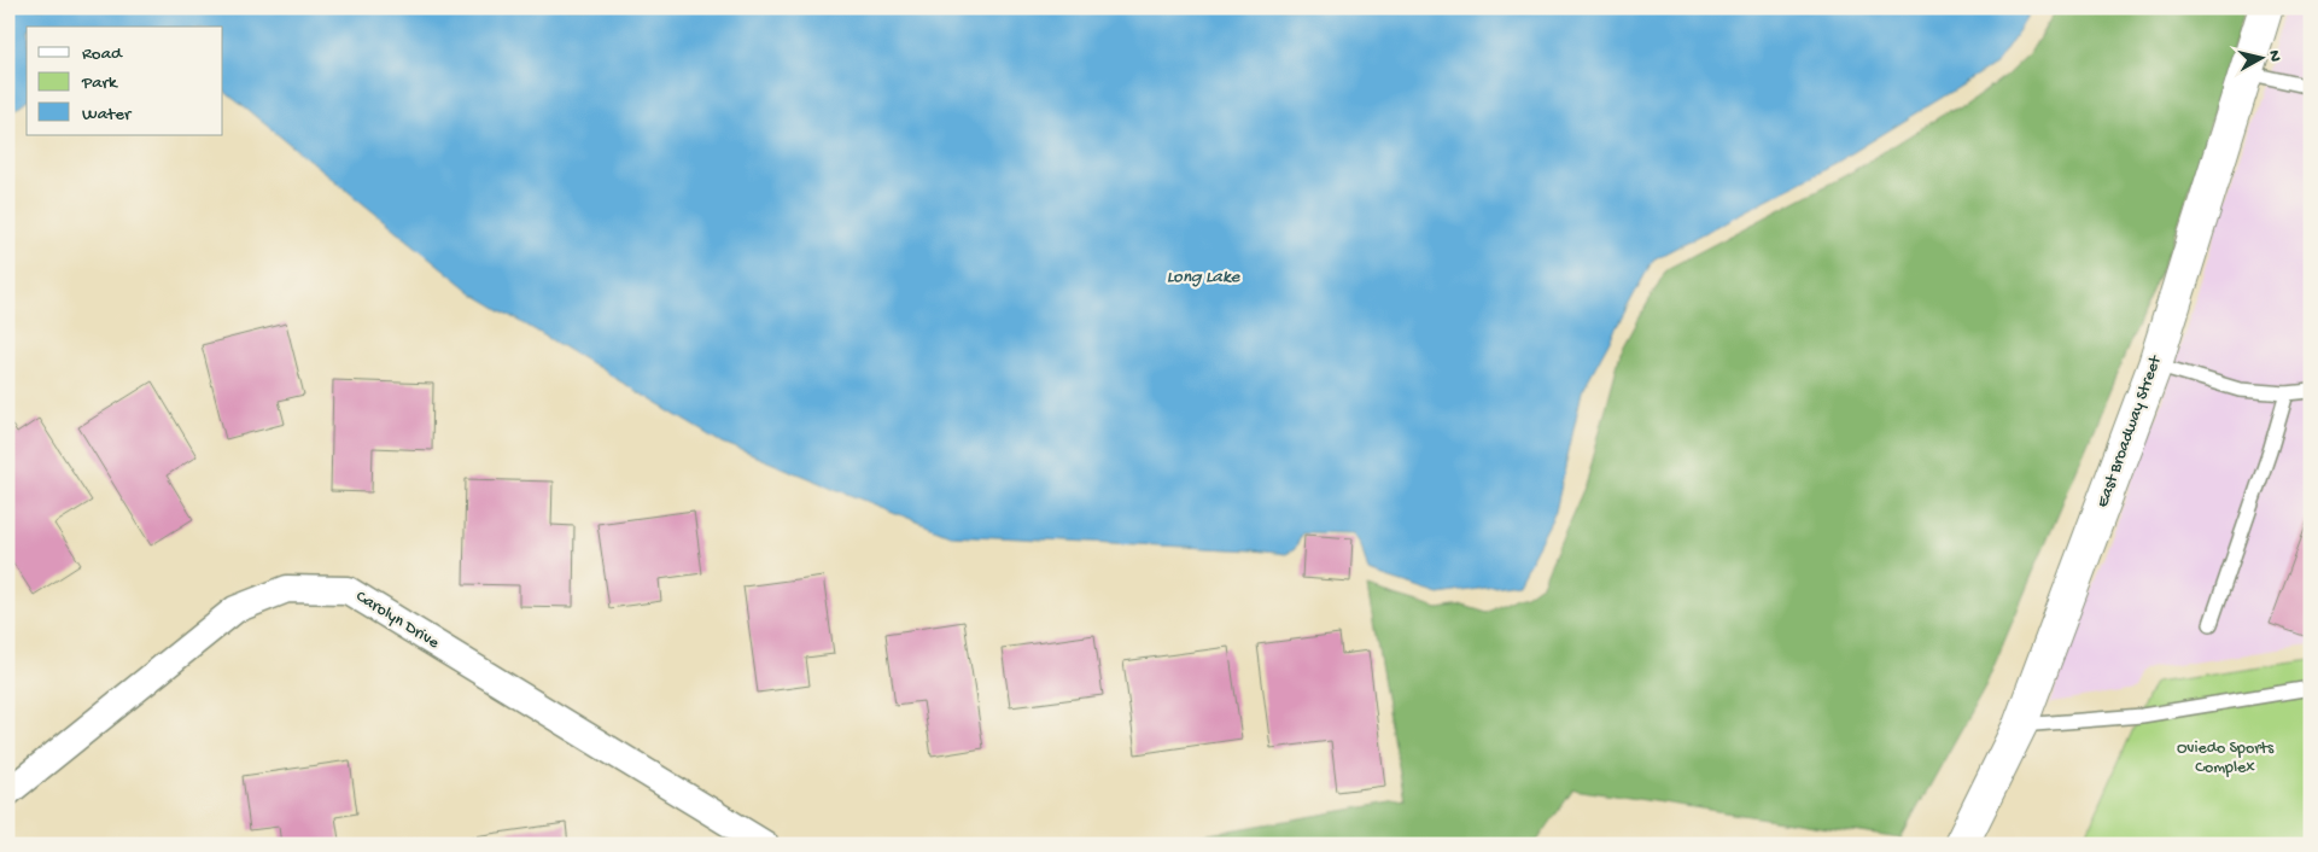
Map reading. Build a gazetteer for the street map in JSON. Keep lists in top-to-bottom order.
{
  "streets": {
    "main road": ["East Broadway Street"],
    "street": ["Carolyn Drive"]
  },
  "water": ["Long Lake"],
  "parks": ["Oviedo Sports Complex"],
  "legend": ["Road", "Park", "Water"],
  "north": "right"
}
